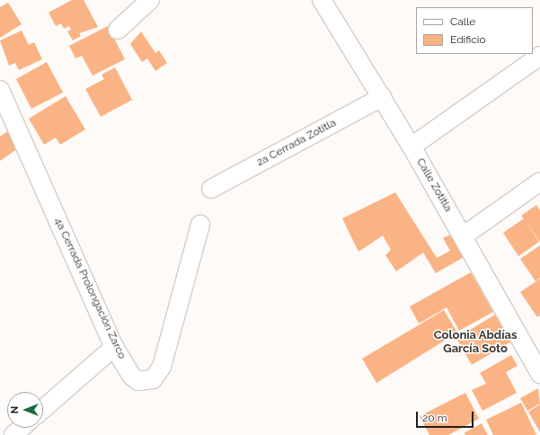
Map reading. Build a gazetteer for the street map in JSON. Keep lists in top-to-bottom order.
{
  "streets": {
    "street": ["2a Cerrada Zotitla", "Calle Zotitla", "4a Cerrada Prolongación Zarco"]
  },
  "crossings": [
    ["2a Cerrada Zotitla", "Calle Zotitla"]
  ],
  "districts": ["Colonia Abdías García Soto"],
  "legend": ["Calle", "Edificio"],
  "scale_bar": "20 m",
  "north": "left"
}
